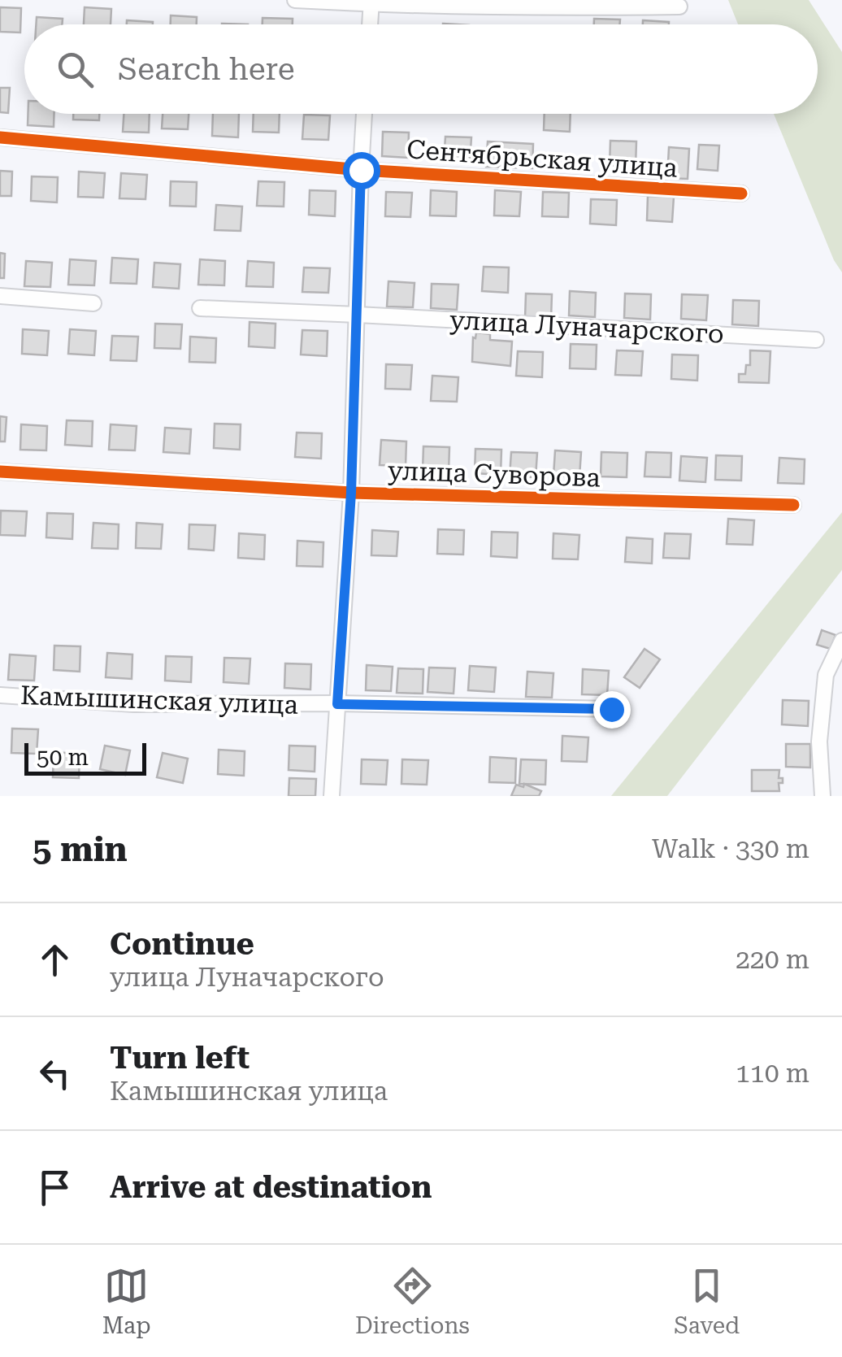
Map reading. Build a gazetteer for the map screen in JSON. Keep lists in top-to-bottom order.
{
  "streets": {
    "street": [
      "Сентябрьская улица",
      "улица Луначарского",
      "улица Суворова",
      "Камышинская улица"
    ]
  },
  "scale_bar": "50 m",
  "page": {
    "search": "Search here",
    "scale": "50 m",
    "heading": ["5 min", "Walk · 330 m"],
    "list": [
      ["Continue", "улица Луначарского", "220 m"],
      ["Turn left", "Камышинская улица", "110 m"],
      "Arrive at destination"
    ],
    "nav": ["Map", "Directions", "Saved"]
  }
}
